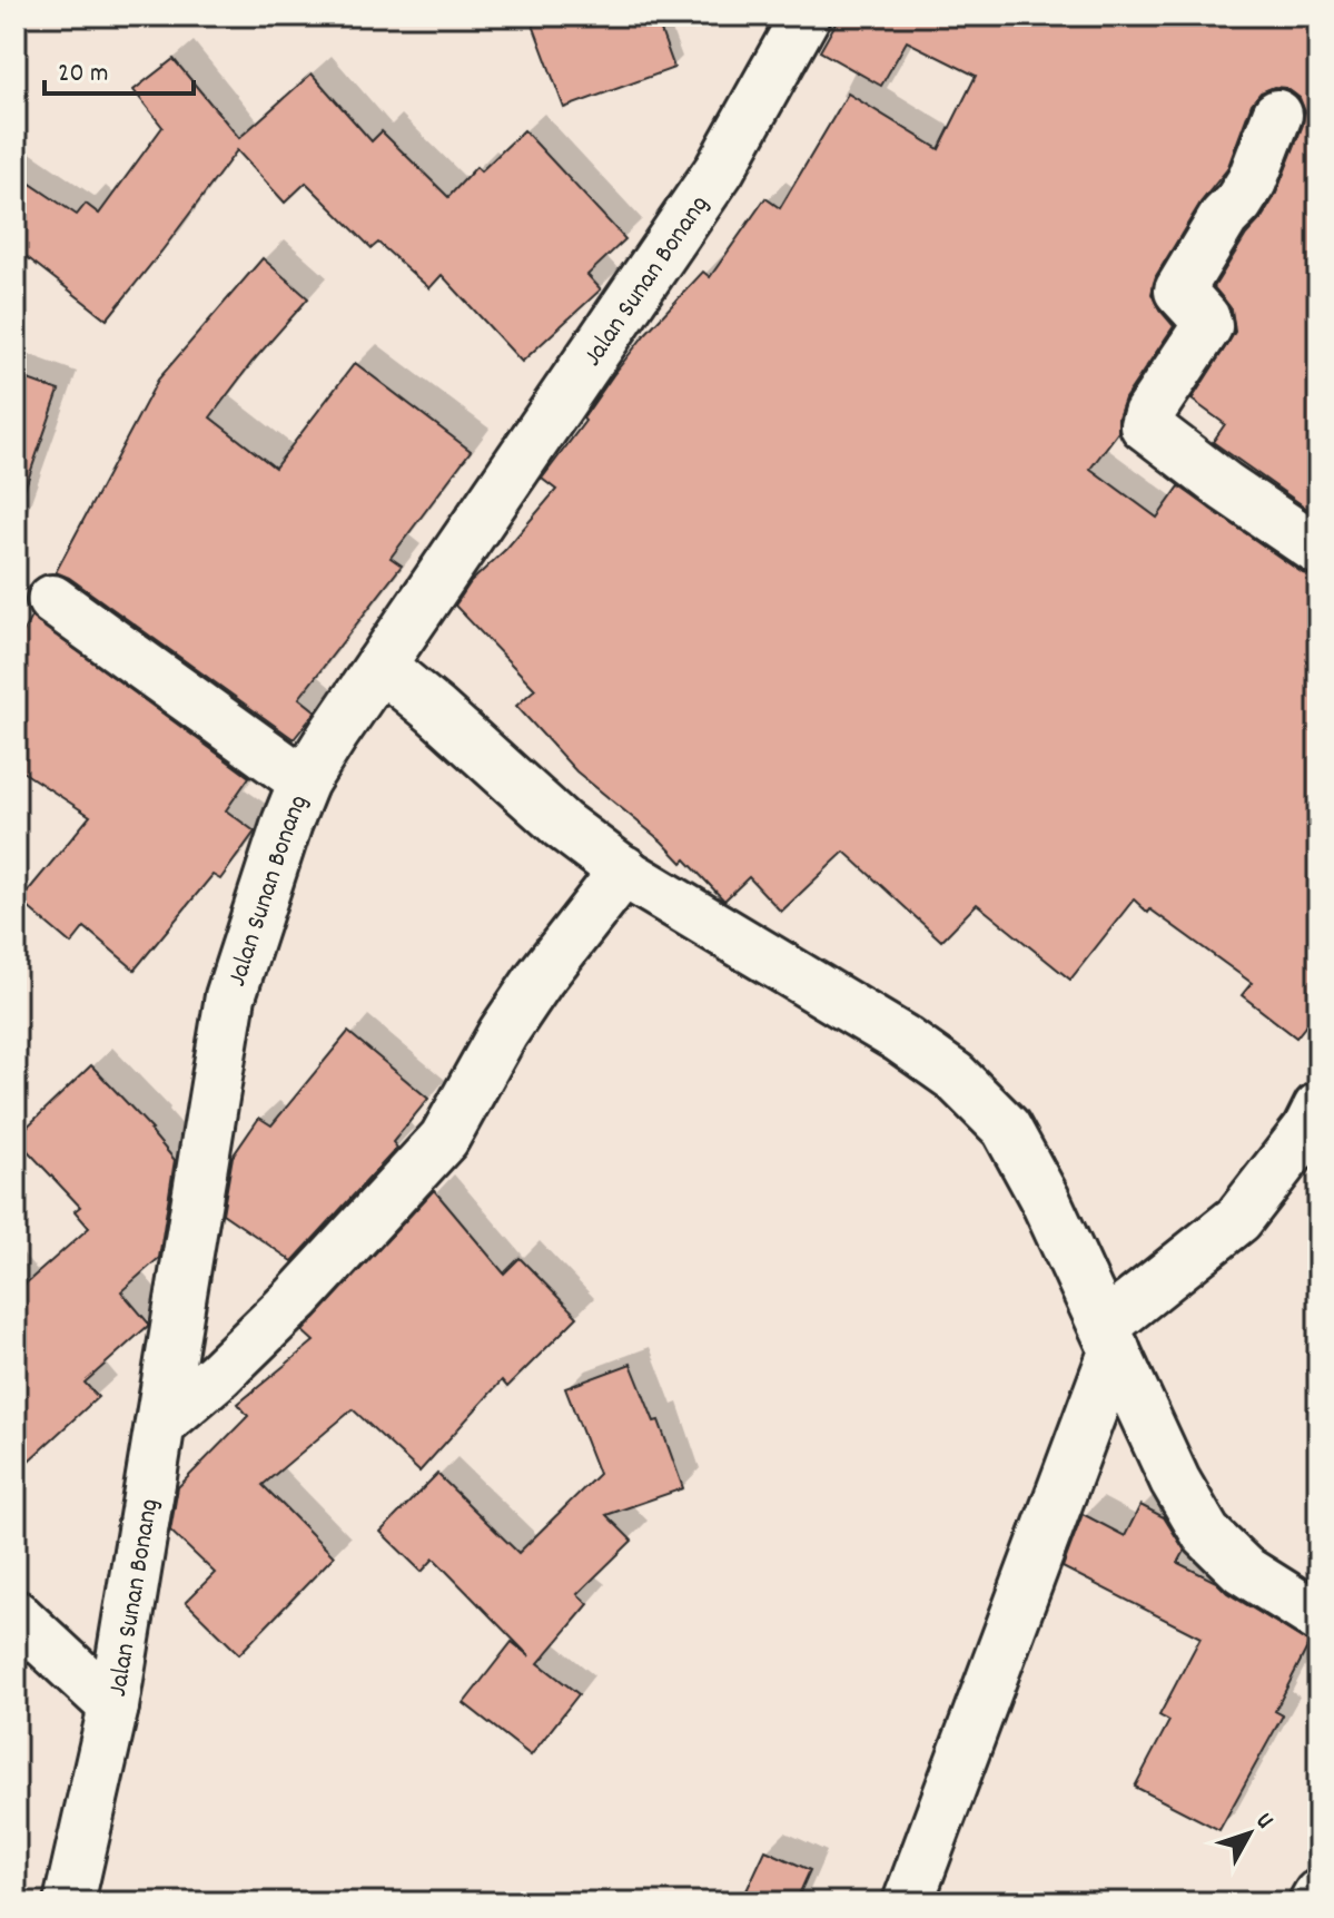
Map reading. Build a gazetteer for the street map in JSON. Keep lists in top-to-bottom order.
{
  "streets": {
    "street": ["Jalan Sunan Bonang"]
  },
  "scale_bar": "20 m",
  "north": "top right"
}
